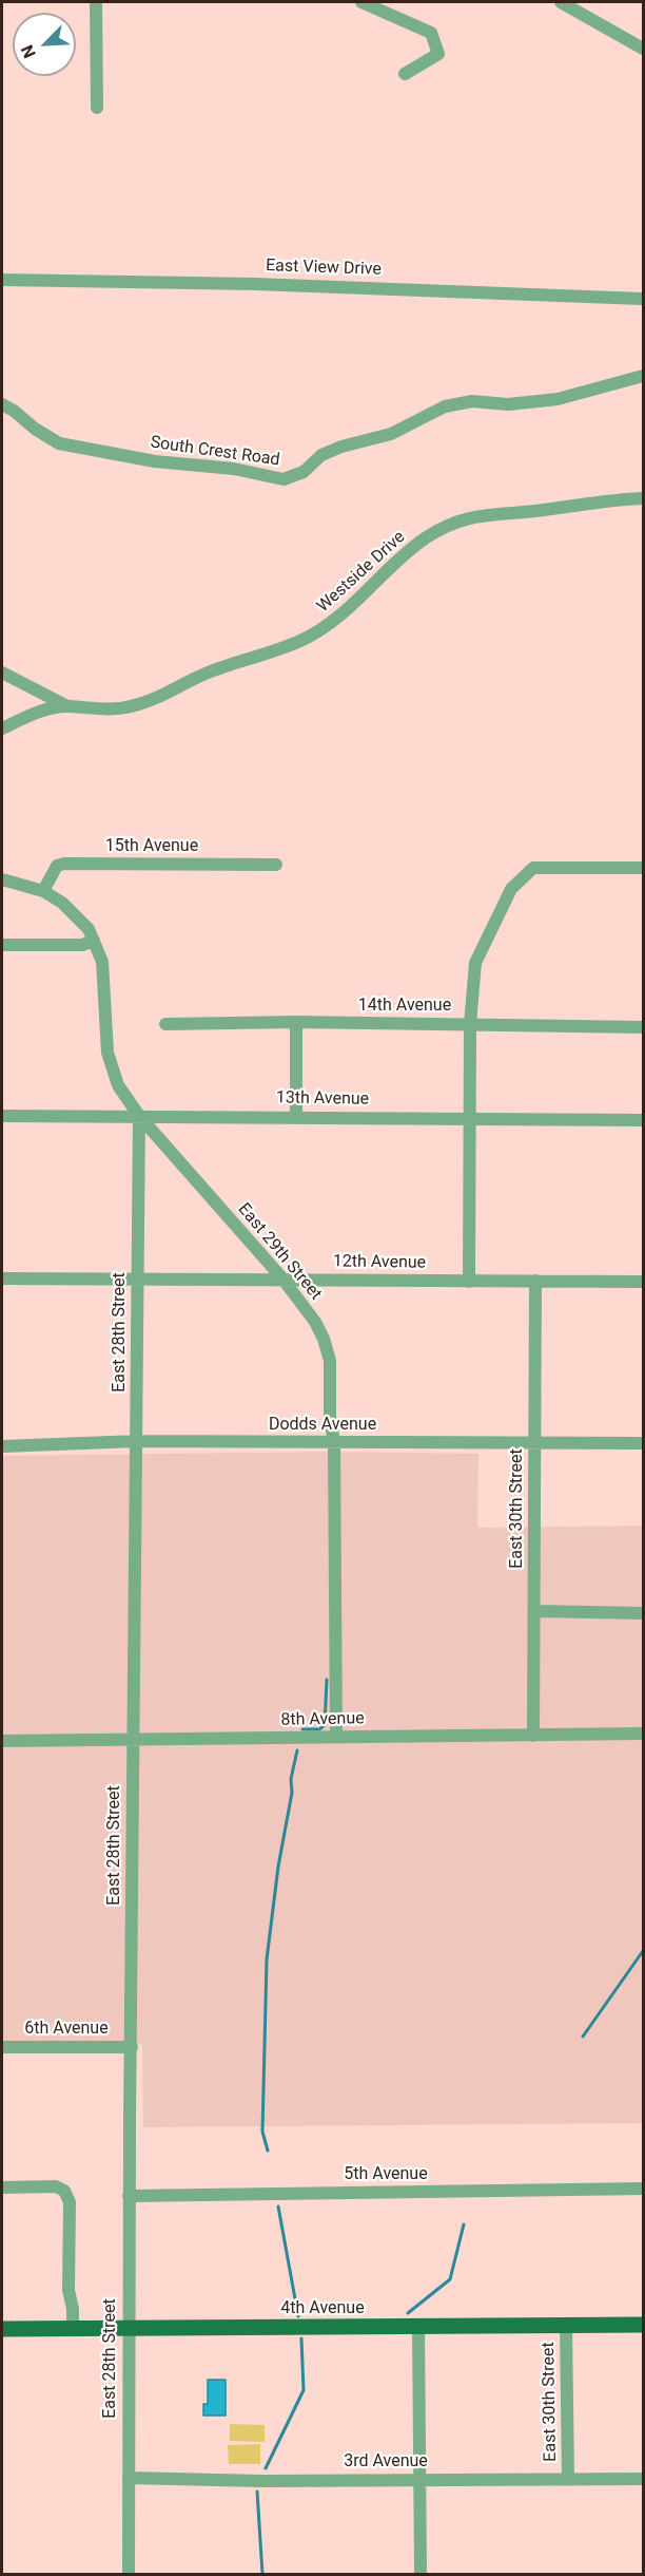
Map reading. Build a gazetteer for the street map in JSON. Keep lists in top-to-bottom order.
{
  "streets": {
    "main road": ["4th Avenue"],
    "street": [
      "East View Drive",
      "South Crest Road",
      "Westside Drive",
      "15th Avenue",
      "14th Avenue",
      "13th Avenue",
      "East 29th Street",
      "12th Avenue",
      "East 28th Street",
      "Dodds Avenue",
      "East 30th Street",
      "8th Avenue",
      "6th Avenue",
      "5th Avenue",
      "3rd Avenue"
    ]
  },
  "crossings": [
    ["15th Avenue", "East 29th Street"],
    ["13th Avenue", "East 29th Street"],
    ["13th Avenue", "East 28th Street"],
    ["East 29th Street", "12th Avenue"],
    ["East 29th Street", "East 28th Street"],
    ["East 29th Street", "Dodds Avenue"],
    ["East 29th Street", "8th Avenue"],
    ["12th Avenue", "East 28th Street"],
    ["12th Avenue", "East 30th Street"],
    ["East 28th Street", "Dodds Avenue"],
    ["East 28th Street", "8th Avenue"],
    ["East 28th Street", "6th Avenue"],
    ["East 28th Street", "5th Avenue"],
    ["East 28th Street", "4th Avenue"],
    ["East 28th Street", "3rd Avenue"],
    ["Dodds Avenue", "East 30th Street"],
    ["East 30th Street", "8th Avenue"],
    ["East 30th Street", "4th Avenue"],
    ["East 30th Street", "3rd Avenue"]
  ],
  "north": "bottom left"
}
